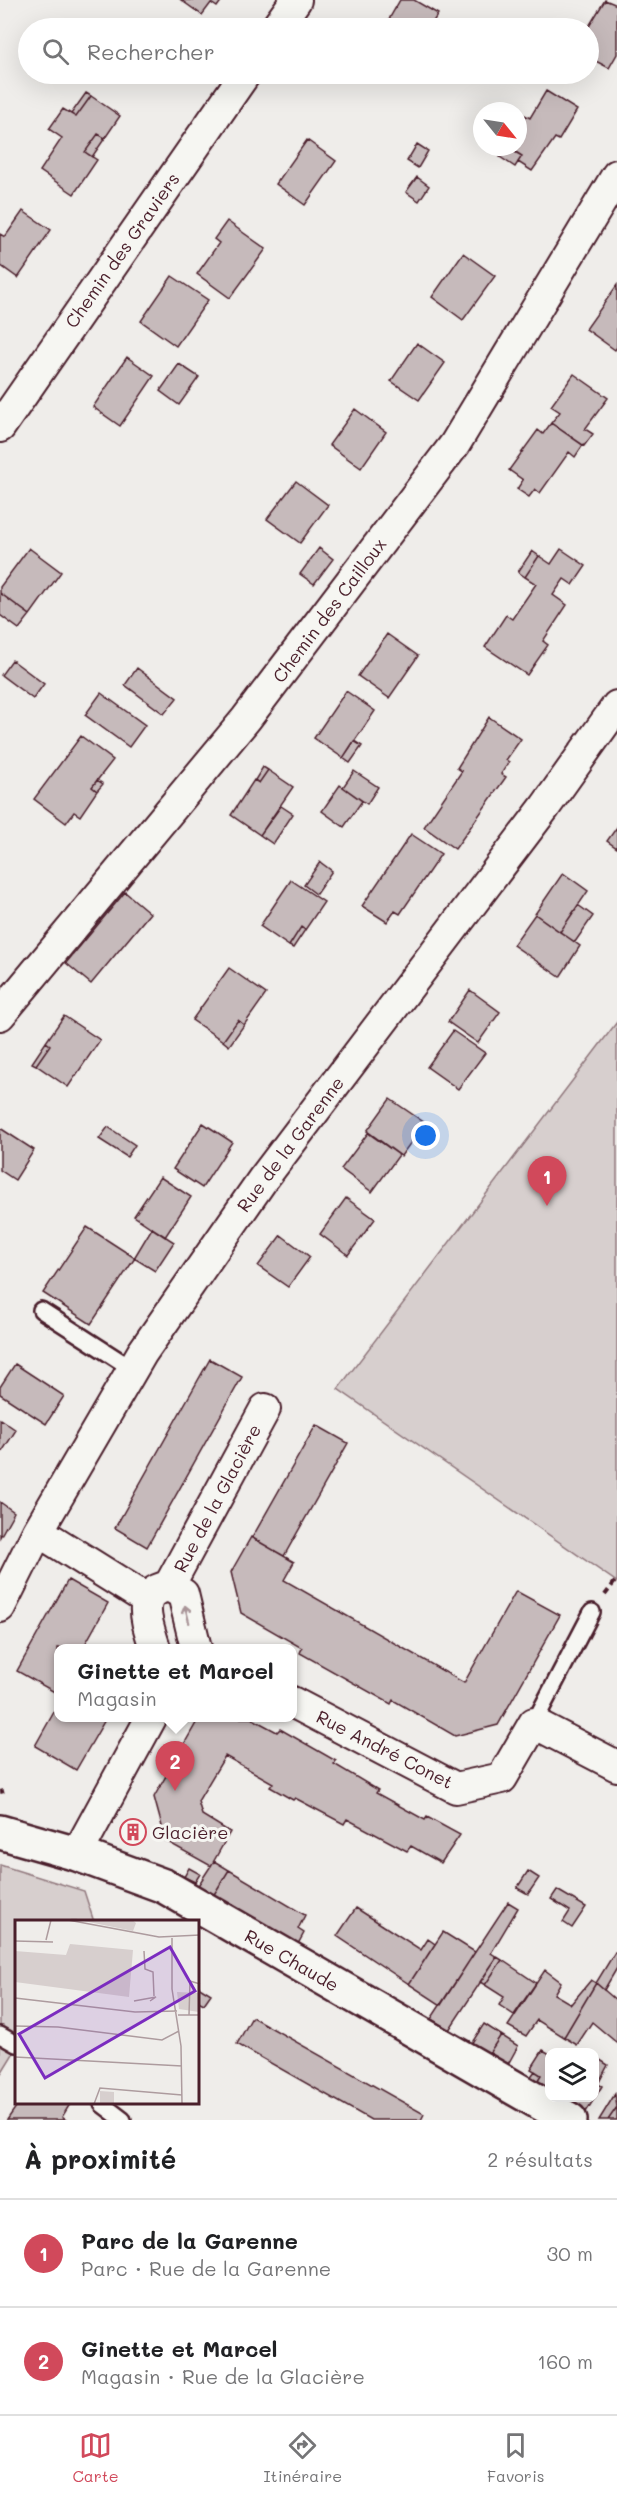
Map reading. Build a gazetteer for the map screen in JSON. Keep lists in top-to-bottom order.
{
  "streets": {
    "street": [
      "Chemin des Graviers",
      "Chemin des Cailloux",
      "Rue de la Garenne",
      "Rue de la Glacière",
      "Rue André Conet",
      "Rue Chaude"
    ]
  },
  "places": {
    "building": ["Glacière"]
  },
  "north": "bottom right",
  "page": {
    "search": "Rechercher",
    "pins": ["1", "2"],
    "popup": ["Ginette et Marcel", "Magasin"],
    "heading": ["À proximité", "2 résultats"],
    "list": [
      {
        "mark": "1",
        "name": "Parc de la Garenne",
        "note": "Parc · Rue de la Garenne",
        "value": "30 m"
      },
      {
        "mark": "2",
        "name": "Ginette et Marcel",
        "note": "Magasin · Rue de la Glacière",
        "value": "160 m"
      }
    ],
    "nav": ["Carte", "Itinéraire", "Favoris"]
  }
}
